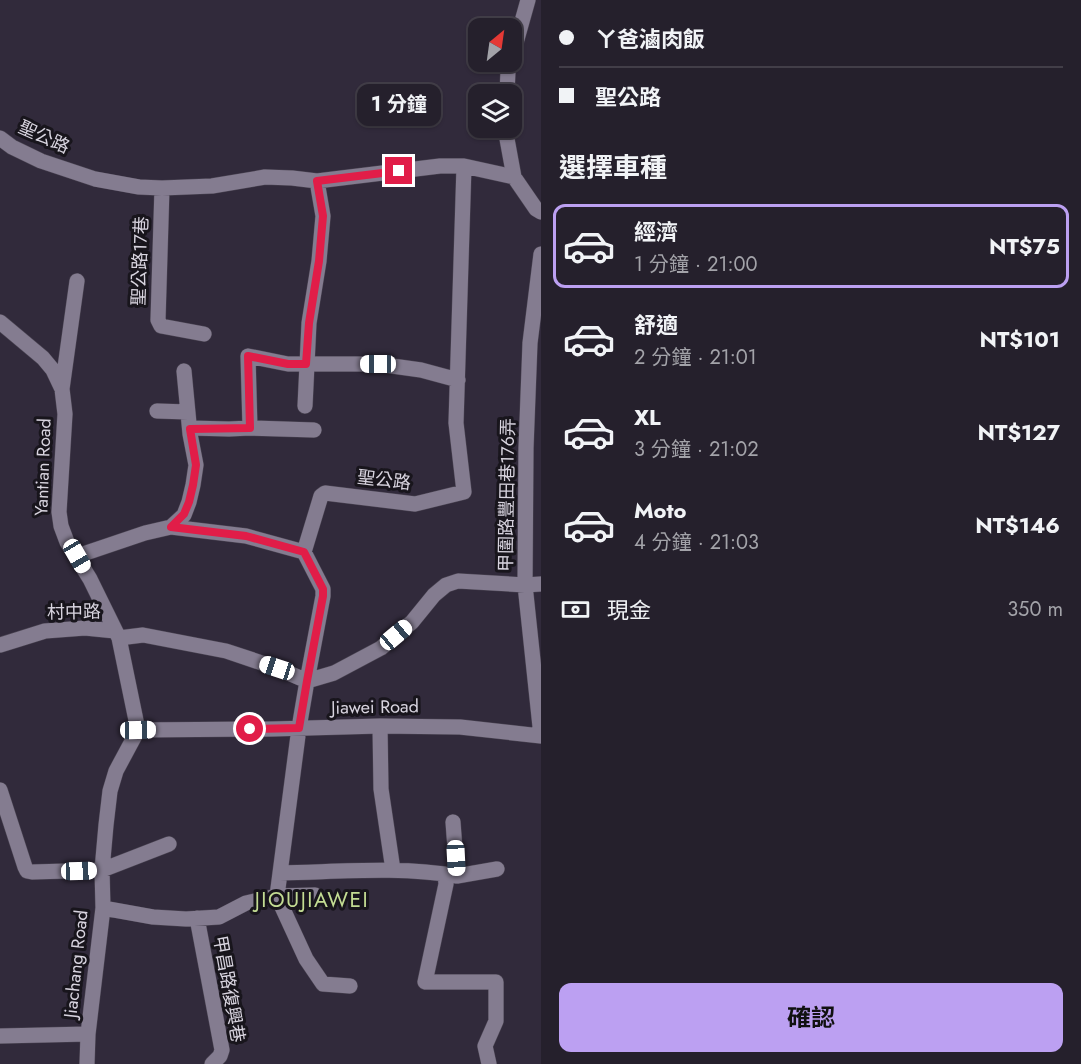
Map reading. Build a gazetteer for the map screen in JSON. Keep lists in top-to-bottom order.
{
  "streets": {
    "street": [
      "聖公路",
      "聖公路17巷",
      "Yantian Road",
      "甲圍路豐田巷176弄",
      "村中路",
      "Jiawei Road",
      "Jiachang Road",
      "甲昌路復興巷"
    ]
  },
  "crossings": [
    ["聖公路", "聖公路17巷"],
    ["Yantian Road", "村中路"],
    ["Yantian Road", "Jiawei Road"],
    ["Yantian Road", "Jiachang Road"],
    ["甲圍路豐田巷176弄", "Jiawei Road"],
    ["Jiawei Road", "Jiachang Road"],
    ["Jiachang Road", "甲昌路復興巷"]
  ],
  "districts": ["JIOUJIAWEI"],
  "north": "top right",
  "page": {
    "banner": ["ㄚ爸滷肉飯", "聖公路"],
    "bubble": "1 分鐘",
    "heading": "選擇車種",
    "list": [
      {
        "name": "經濟",
        "note": "1 分鐘 · 21:00",
        "value": "NT$75"
      },
      {
        "name": "舒適",
        "note": "2 分鐘 · 21:01",
        "value": "NT$101"
      },
      {
        "name": "XL",
        "note": "3 分鐘 · 21:02",
        "value": "NT$127"
      },
      {
        "name": "Moto",
        "note": "4 分鐘 · 21:03",
        "value": "NT$146"
      }
    ],
    "pay": ["現金", "350 m"],
    "buttons": "確認"
  }
}
